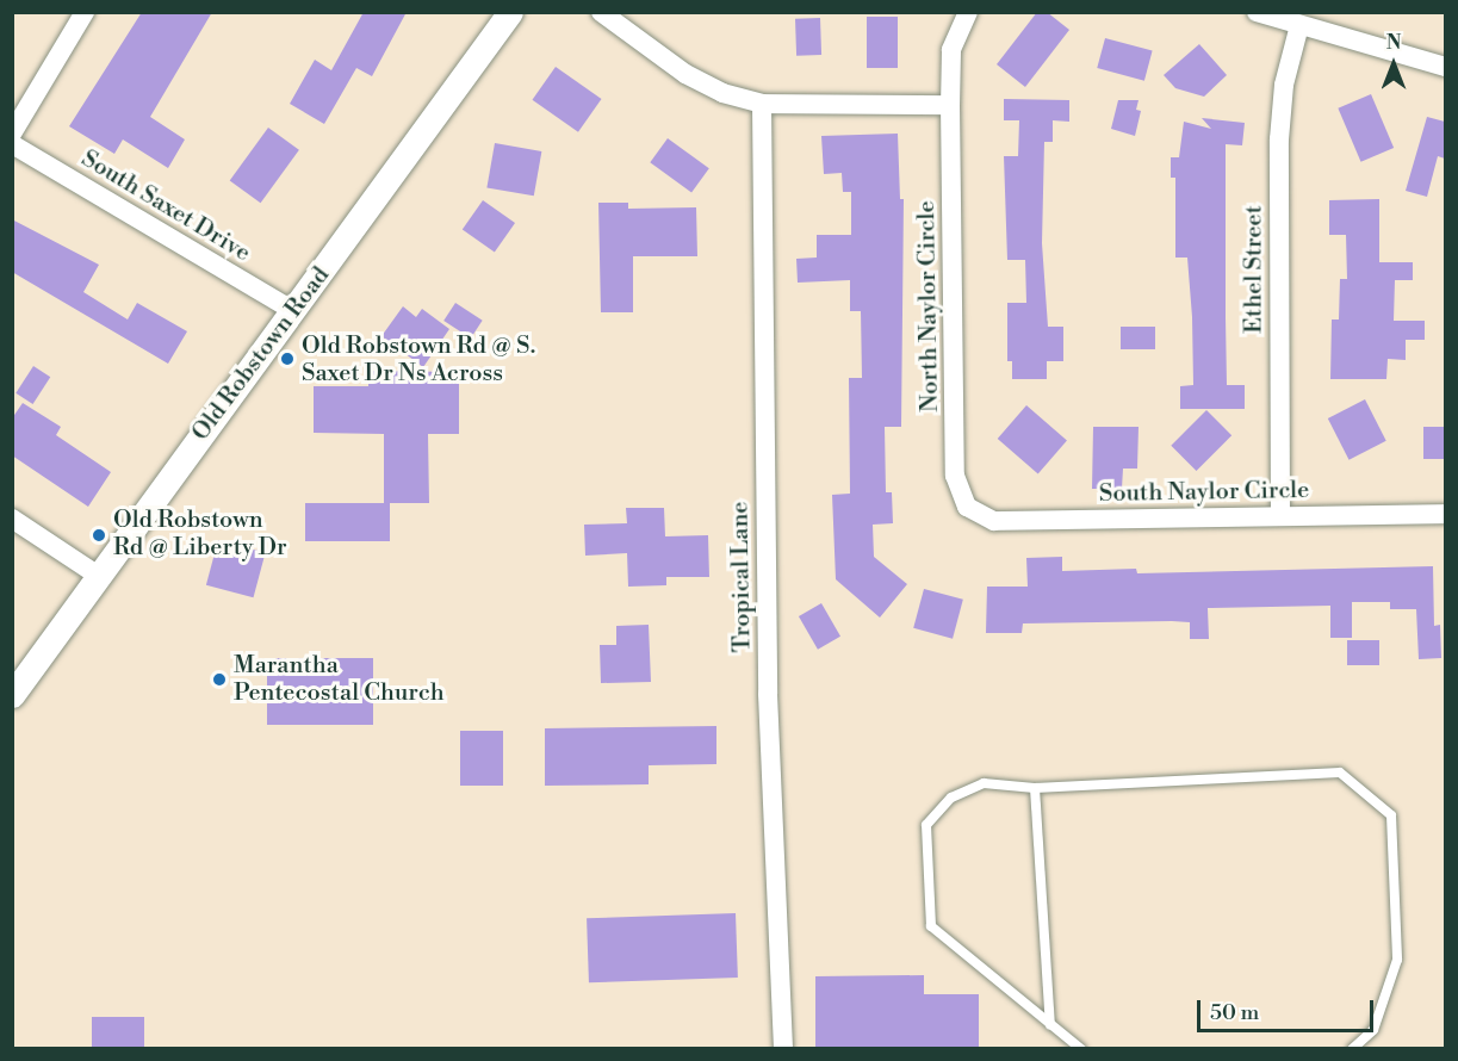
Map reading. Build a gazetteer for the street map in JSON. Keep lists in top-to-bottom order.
{
  "streets": {
    "street": [
      "South Saxet Drive",
      "Ethel Street",
      "North Naylor Circle",
      "Old Robstown Road",
      "South Naylor Circle",
      "Tropical Lane"
    ]
  },
  "crossings": [
    ["South Saxet Drive", "Old Robstown Road"],
    ["Ethel Street", "South Naylor Circle"],
    ["North Naylor Circle", "South Naylor Circle"]
  ],
  "places": ["Old Robstown Rd @ S. Saxet Dr Ns Across", "Old Robstown Rd @ Liberty Dr", "Marantha Pentecostal Church"],
  "scale_bar": "50 m",
  "north": "top"
}
